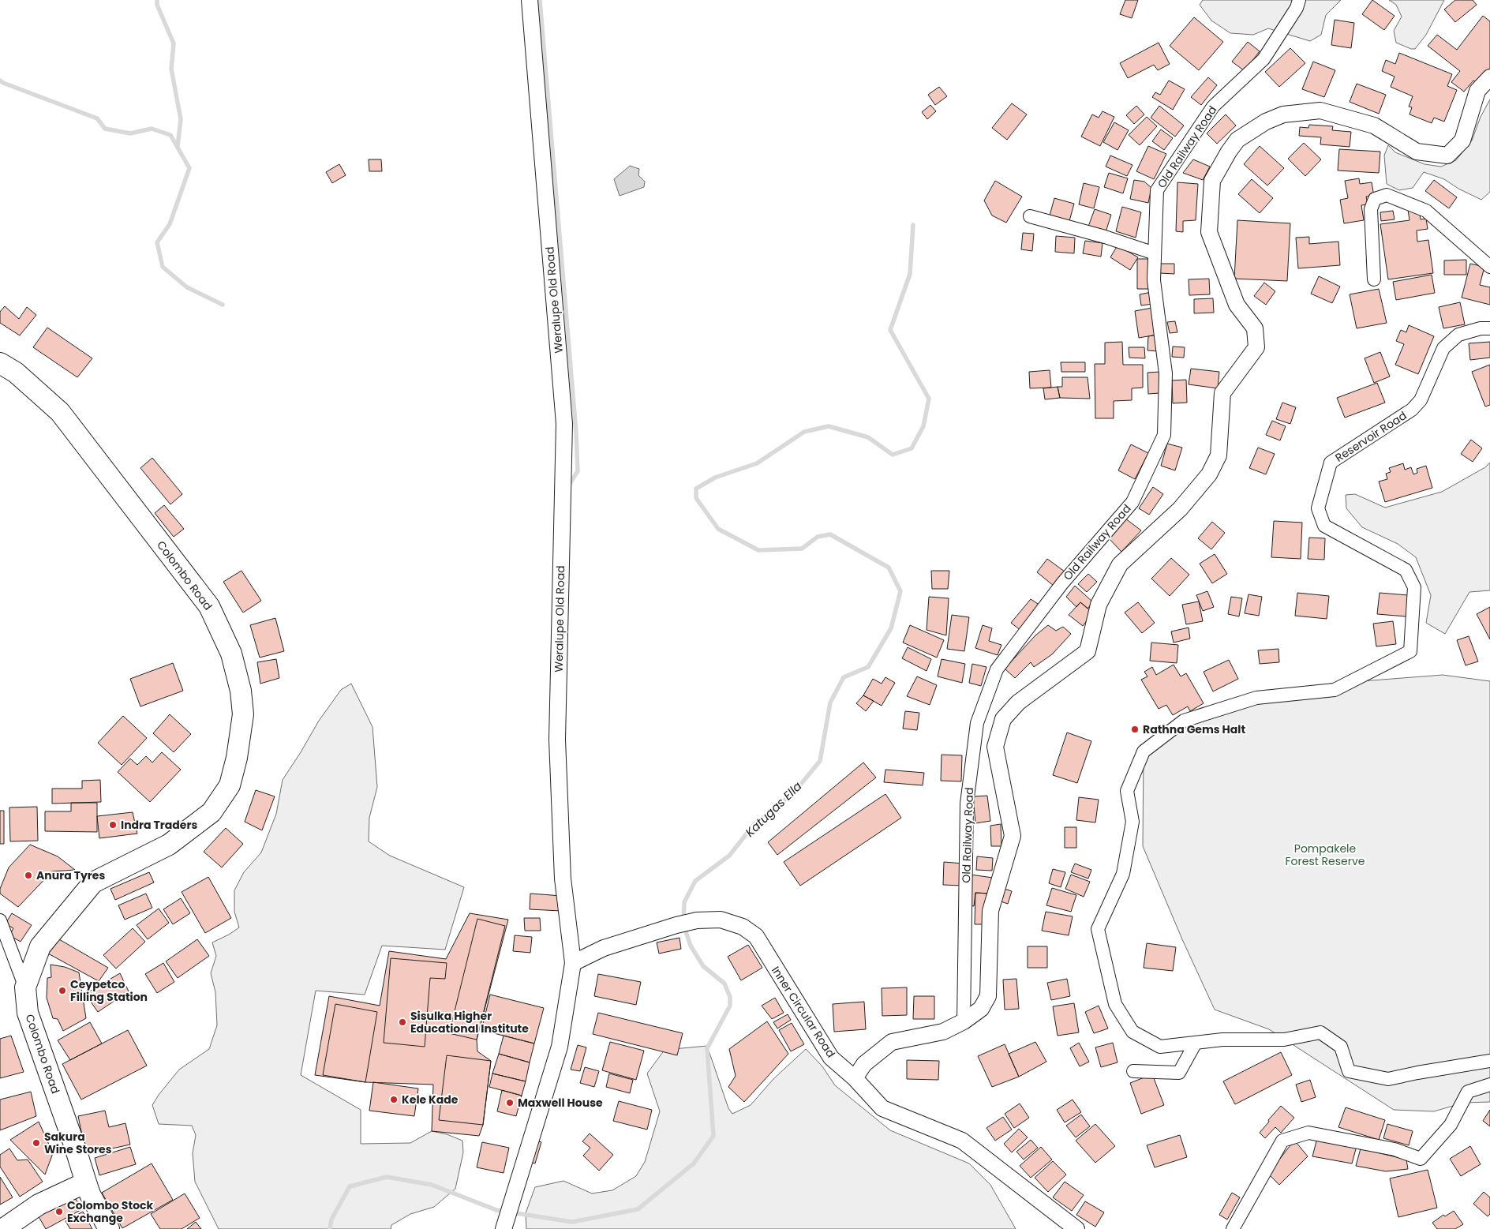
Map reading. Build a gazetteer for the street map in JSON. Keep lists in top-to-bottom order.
{
  "streets": {
    "highway": ["Colombo Road"],
    "street": [
      "Old Railway Road",
      "Weralupe Old Road",
      "Reservoir Road",
      "Inner Circular Road"
    ]
  },
  "crossings": [
    ["Weralupe Old Road", "Inner Circular Road"]
  ],
  "water": ["Katugas Ella"],
  "parks": ["Pompakele Forest Reserve"],
  "places": [
    "Rathna Gems Halt",
    "Indra Traders",
    "Anura Tyres",
    "Ceypetco Filling Station",
    "Sisulka Higher Educational Institute",
    "Kele Kade",
    "Maxwell House",
    "Sakura Wine Stores",
    "Colombo Stock Exchange"
  ]
}
